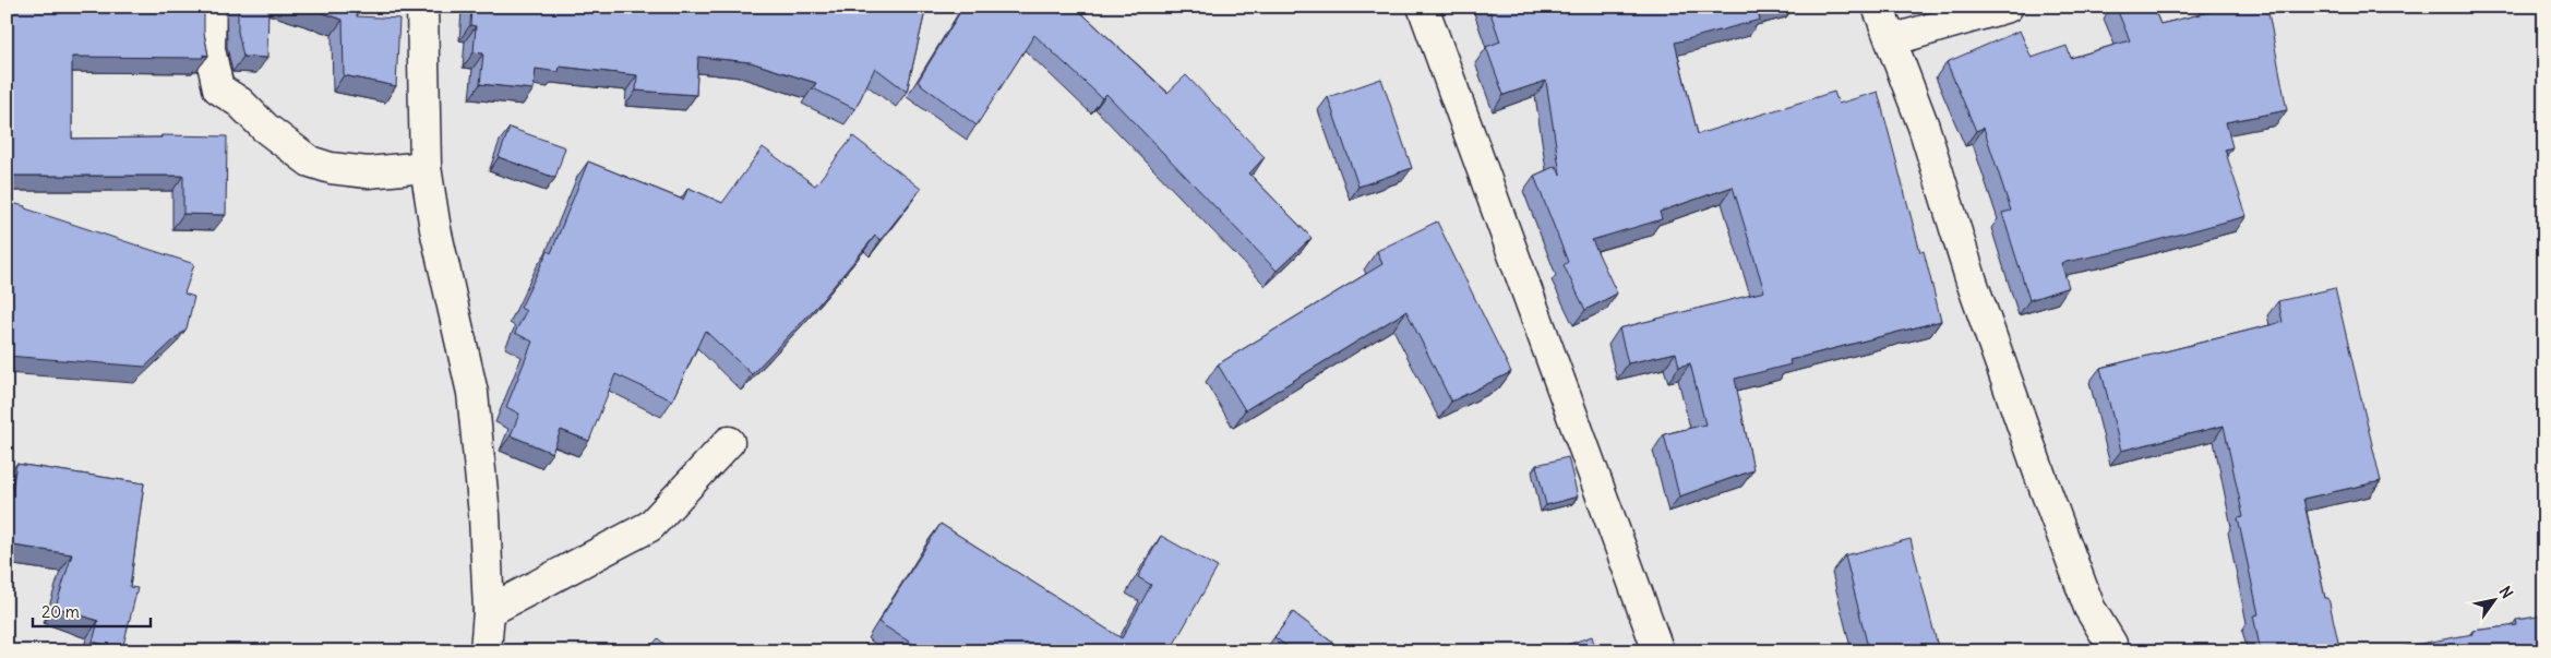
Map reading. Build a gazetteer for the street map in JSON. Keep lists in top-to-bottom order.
{
  "scale_bar": "20 m",
  "north": "top right"
}
